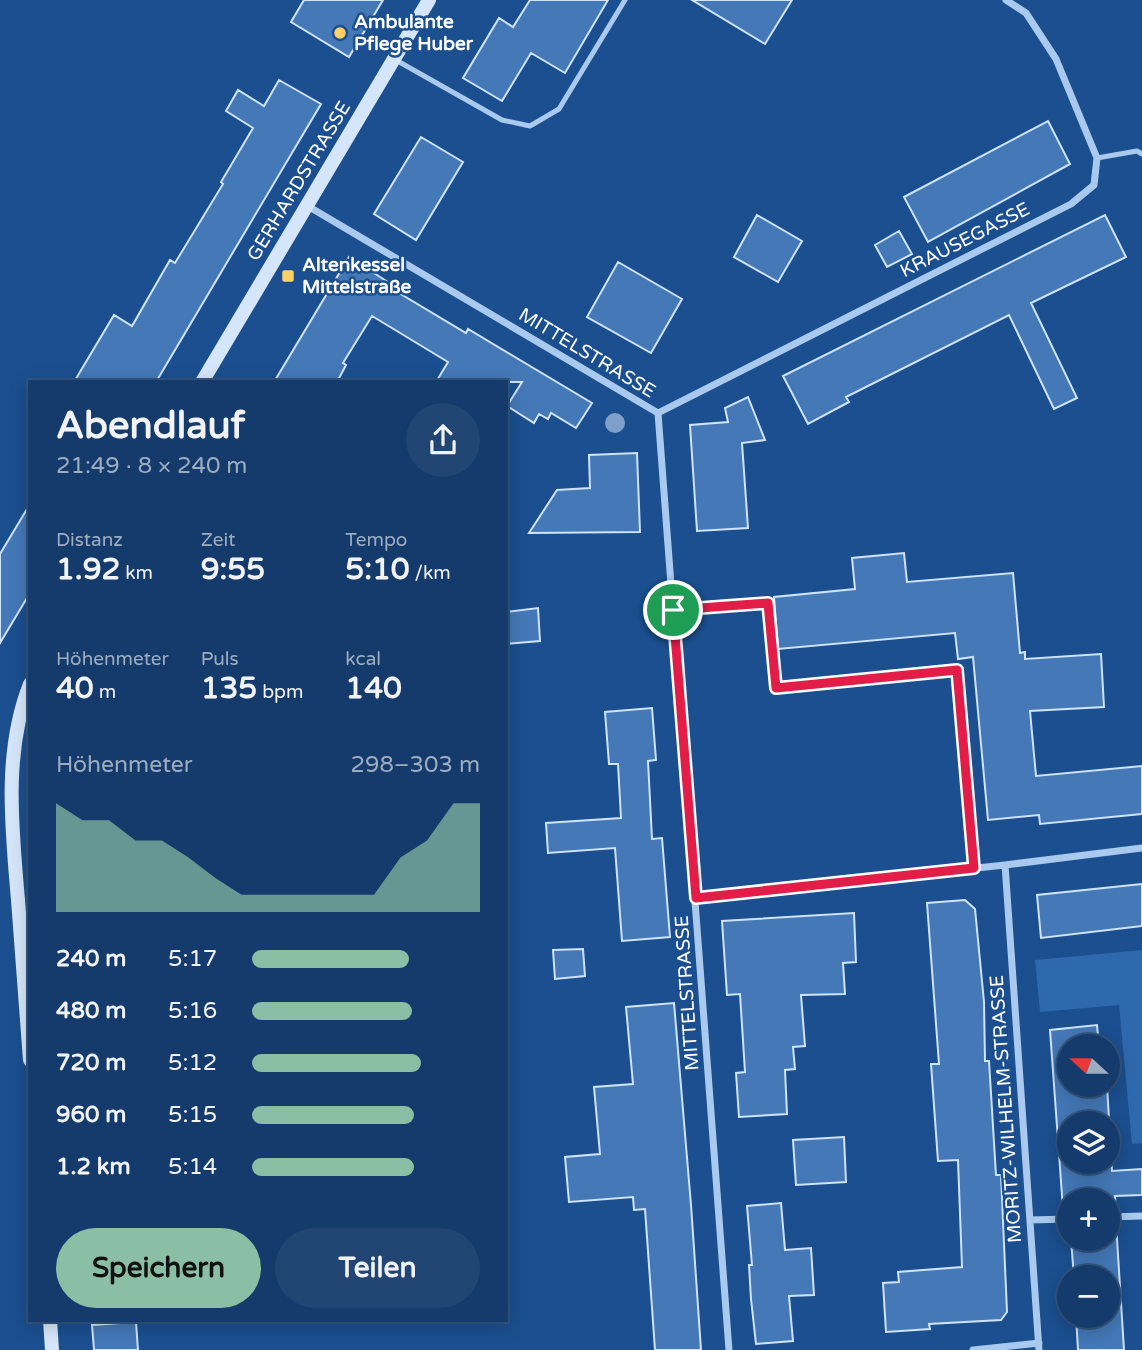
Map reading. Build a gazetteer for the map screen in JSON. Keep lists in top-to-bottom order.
{
  "streets": {
    "street": [
      "GERHARDSTRASSE",
      "KRAUSEGASSE",
      "MITTELSTRASSE",
      "MORITZ-WILHELM-STRASSE"
    ]
  },
  "crossings": [
    ["GERHARDSTRASSE", "MITTELSTRASSE"],
    ["KRAUSEGASSE", "MITTELSTRASSE"]
  ],
  "places": {
    "other": ["Ambulante Pflege Huber"],
    "transit": ["Altenkessel Mittelstraße"]
  },
  "north": "left",
  "page": {
    "heading": ["Abendlauf", "21:49 · 8 × 240 m"],
    "stats": [
      ["Distanz", "1.92 km"],
      ["Zeit", "9:55"],
      ["Tempo", "5:10 /km"],
      ["Höhenmeter", "40 m"],
      ["Puls", "135 bpm"],
      ["kcal", "140"]
    ],
    "chart": ["Höhenmeter", "298–303 m"],
    "list": [
      {
        "name": "240 m",
        "note": "5:17"
      },
      {
        "name": "480 m",
        "note": "5:16"
      },
      {
        "name": "720 m",
        "note": "5:12"
      },
      {
        "name": "960 m",
        "note": "5:15"
      },
      {
        "name": "1.2 km",
        "note": "5:14"
      }
    ],
    "map_buttons": ["+", "−"],
    "buttons": ["Speichern", "Teilen"]
  }
}
